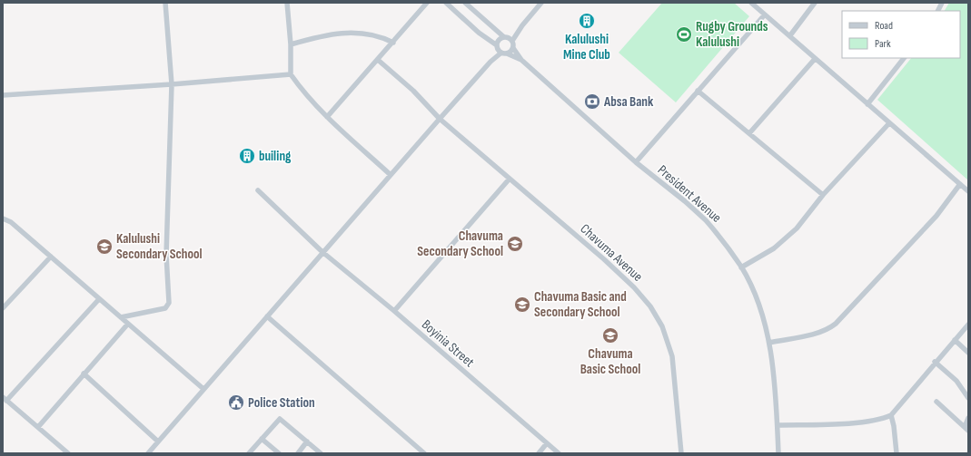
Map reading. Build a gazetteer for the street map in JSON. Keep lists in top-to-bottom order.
{
  "streets": {
    "street": ["President Avenue", "Chavuma Avenue", "Boyinia Street"]
  },
  "places": {
    "building": ["Kalulushi Mine Club", "builing"],
    "sports": ["Rugby Grounds Kalulushi"],
    "bank": ["Absa Bank"],
    "school or university": [
      "Chavuma Secondary School",
      "Kalulushi Secondary School",
      "Chavuma Basic and Secondary School",
      "Chavuma Basic School"
    ],
    "public building": ["Police Station"]
  },
  "legend": ["Road", "Park"]
}
